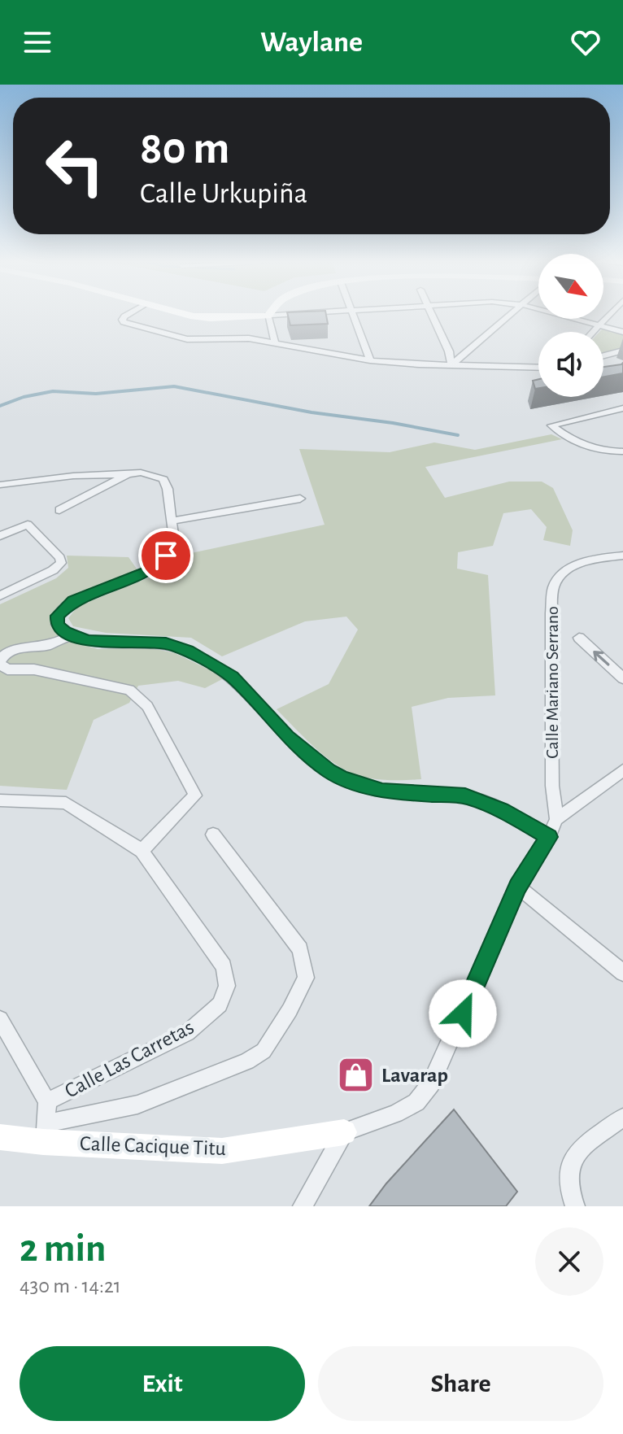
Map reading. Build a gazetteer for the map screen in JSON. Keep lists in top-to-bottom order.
{
  "streets": {
    "street": ["Calle Mariano Serrano", "Calle Las Carretas", "Calle Cacique Titu"]
  },
  "places": {
    "shop": ["Lavarap"]
  },
  "north": "bottom right",
  "page": {
    "header": "Waylane",
    "turn": ["80 m", "Calle Urkupiña"],
    "heading": ["2 min", "430 m · 14:21"],
    "buttons": ["Exit", "Share"]
  }
}
